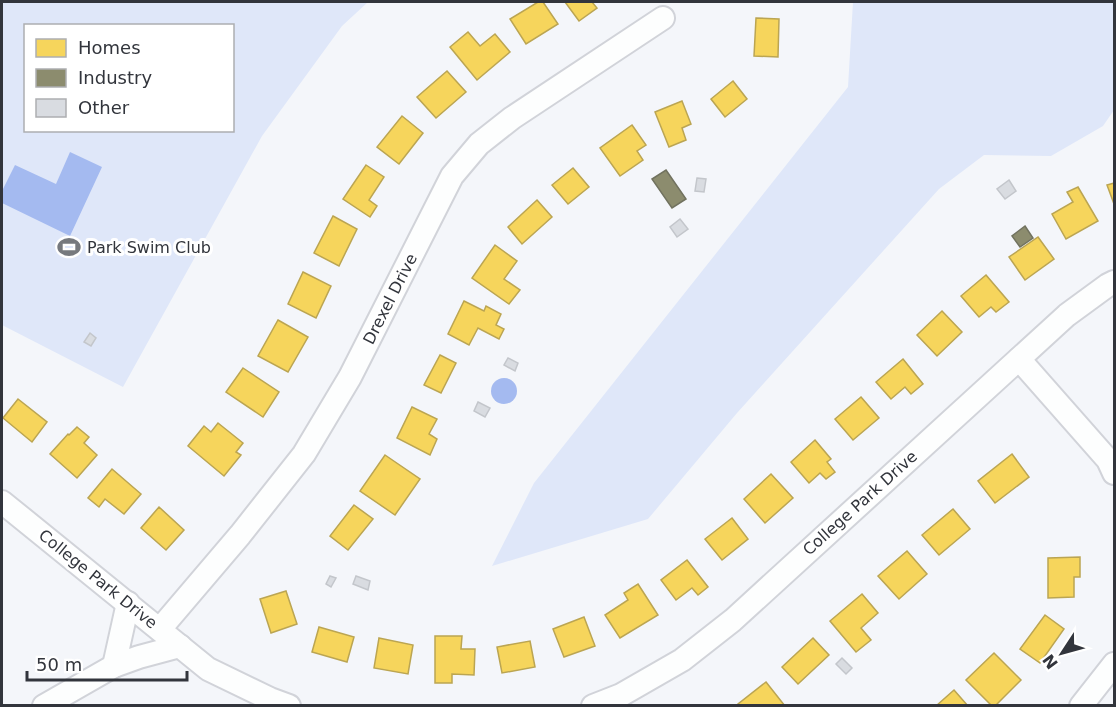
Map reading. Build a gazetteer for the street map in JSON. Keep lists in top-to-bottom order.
{
  "streets": {
    "street": ["Drexel Drive", "College Park Drive"]
  },
  "crossings": [
    ["Drexel Drive", "College Park Drive"]
  ],
  "places": {
    "sports": ["Park Swim Club"]
  },
  "legend": ["Homes", "Industry", "Other"],
  "scale_bar": "50 m",
  "north": "bottom left"
}
